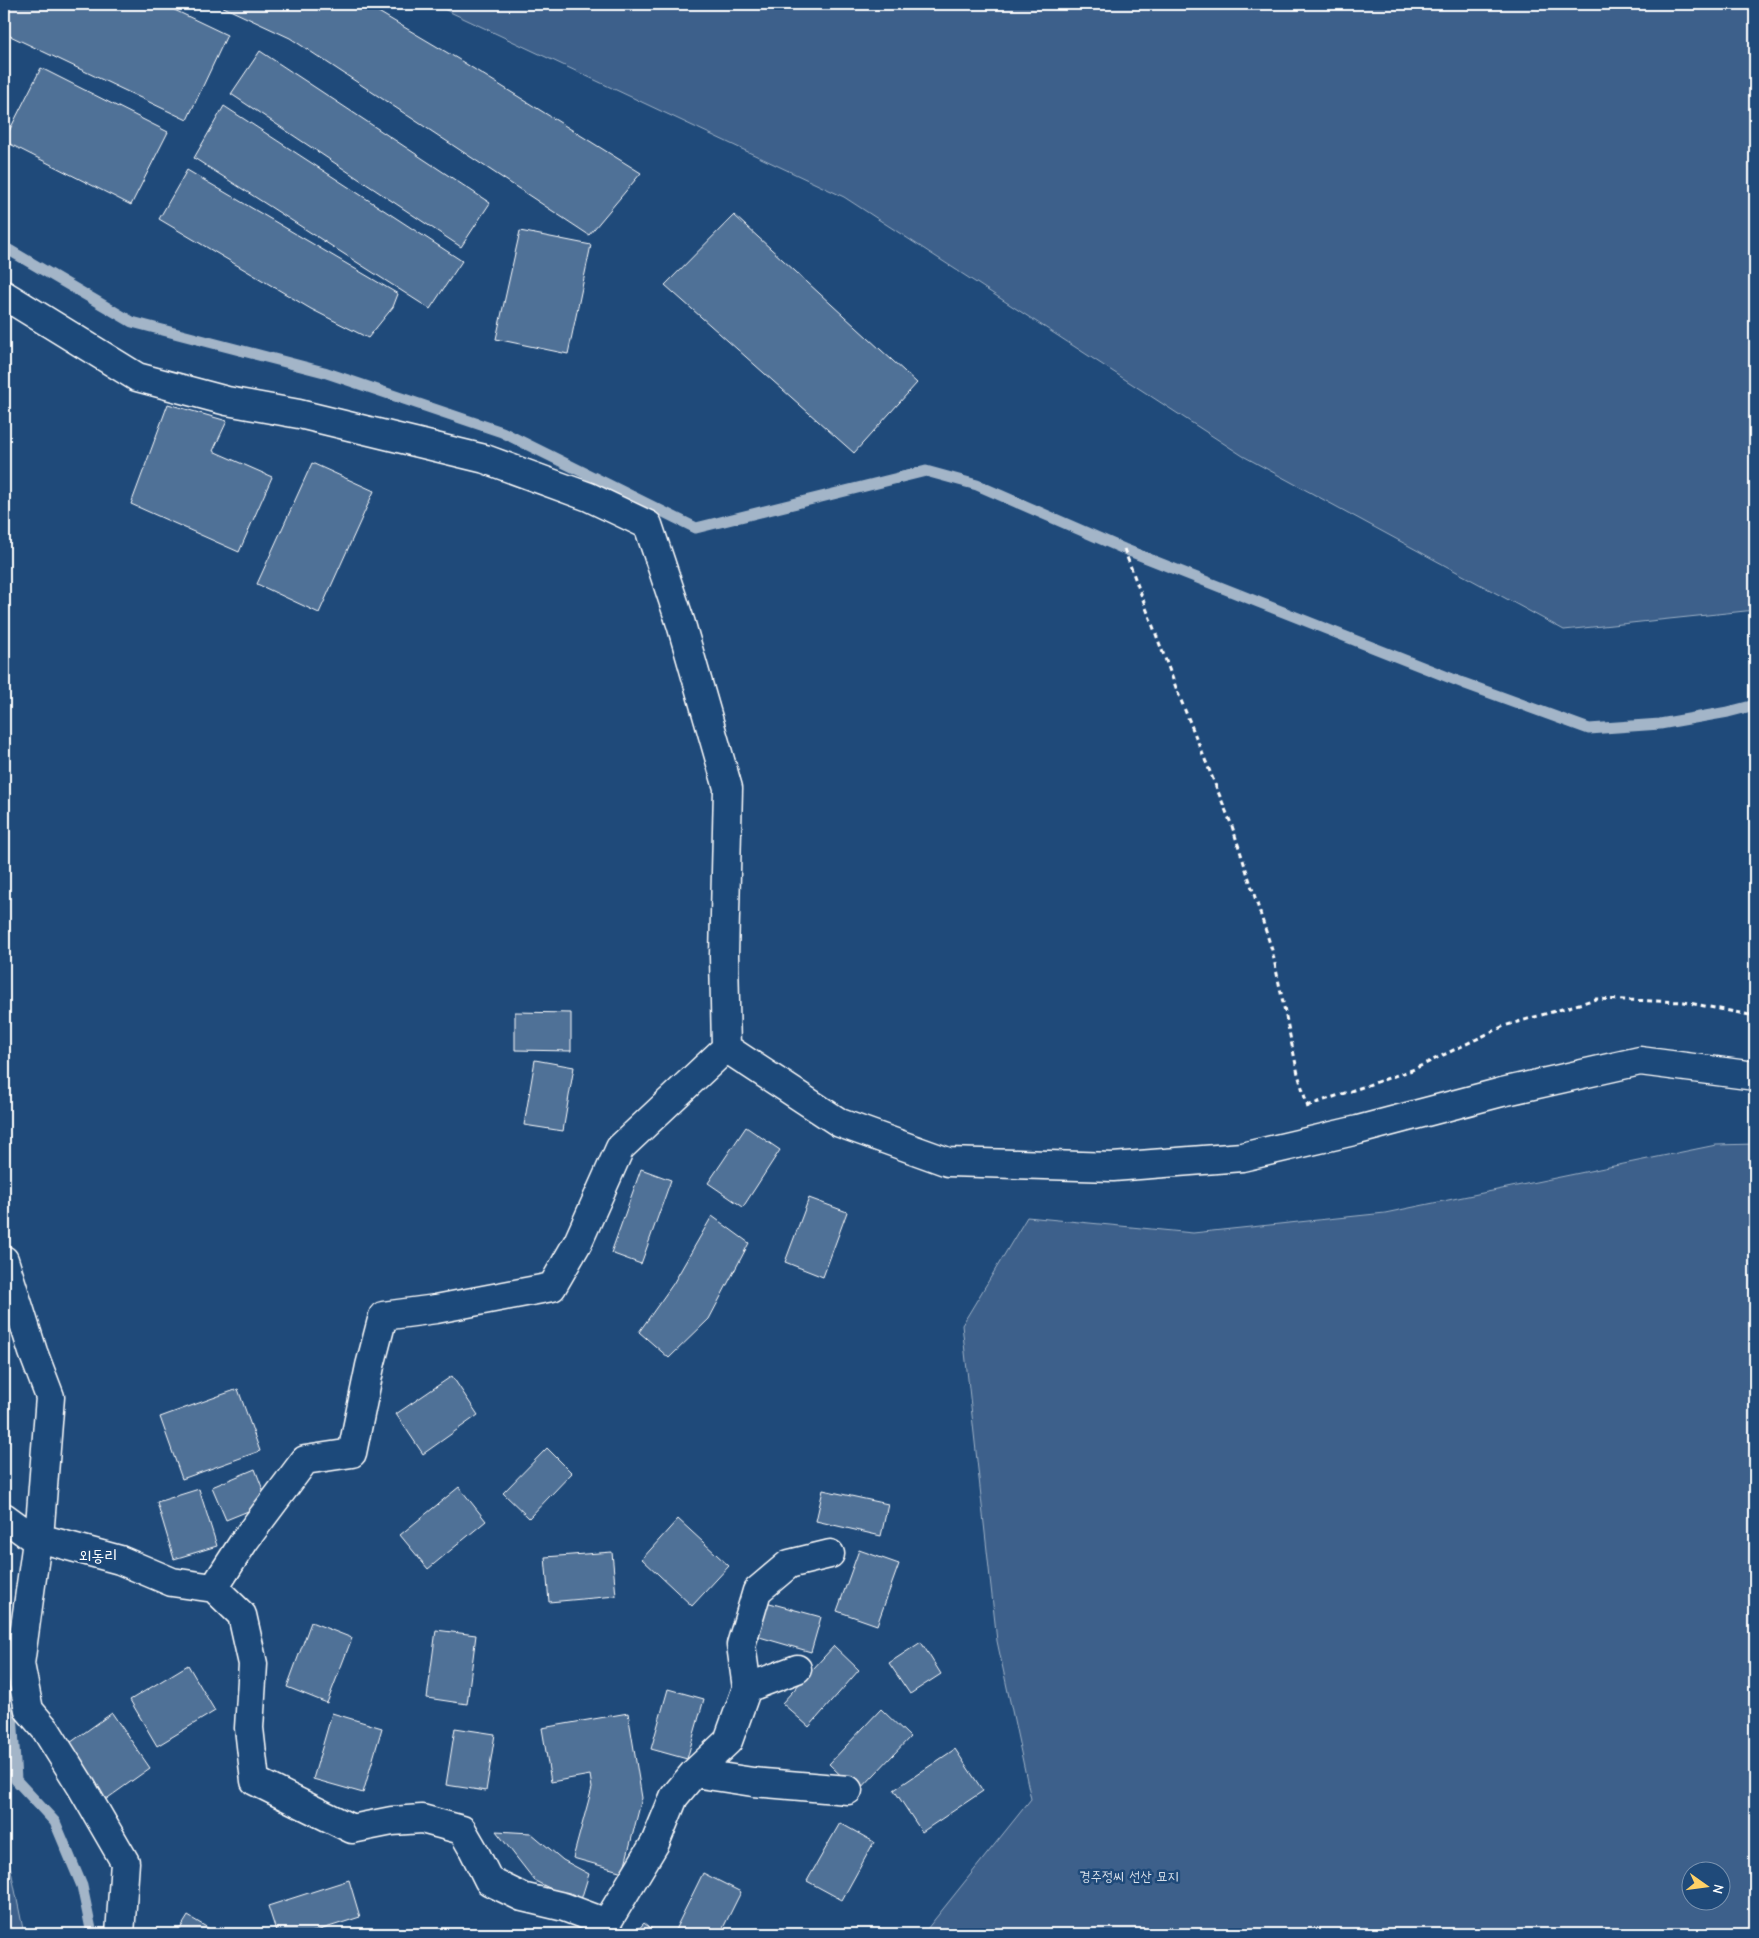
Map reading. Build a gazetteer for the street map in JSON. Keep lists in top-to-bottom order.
{
  "districts": ["외동리"],
  "parks": ["경주정씨 선산 묘지"],
  "north": "right"
}
